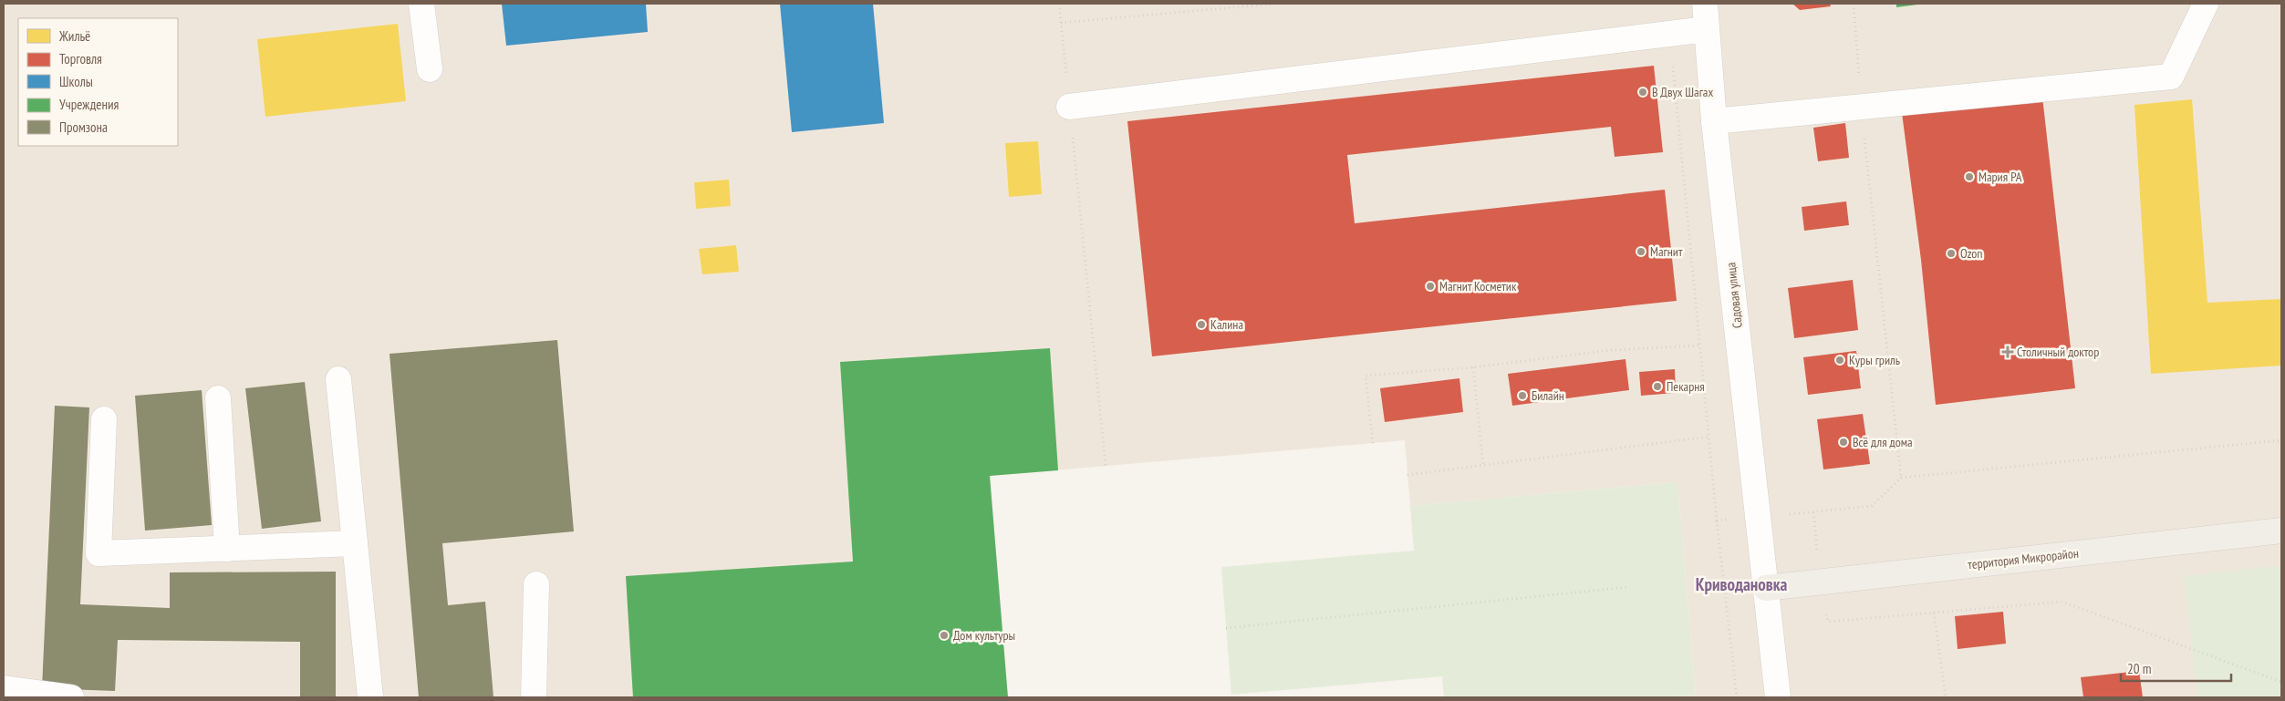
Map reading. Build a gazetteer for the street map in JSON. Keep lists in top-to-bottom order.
{
  "streets": {
    "main road": ["территория Микрорайон"],
    "street": ["Садовая улица"]
  },
  "crossings": [
    ["Садовая улица", "территория Микрорайон"]
  ],
  "districts": ["Криводановка"],
  "places": {
    "other": [
      "В Двух Шагах",
      "Мария РА",
      "Магнит",
      "Ozon",
      "Магнит Косметик",
      "Калина",
      "Куры гриль",
      "Пекарня",
      "Билайн",
      "Всё для дома",
      "Дом культуры"
    ],
    "health": ["Столичный доктор"]
  },
  "legend": [
    "Жильё",
    "Торговля",
    "Школы",
    "Учреждения",
    "Промзона"
  ],
  "scale_bar": "20 m"
}
